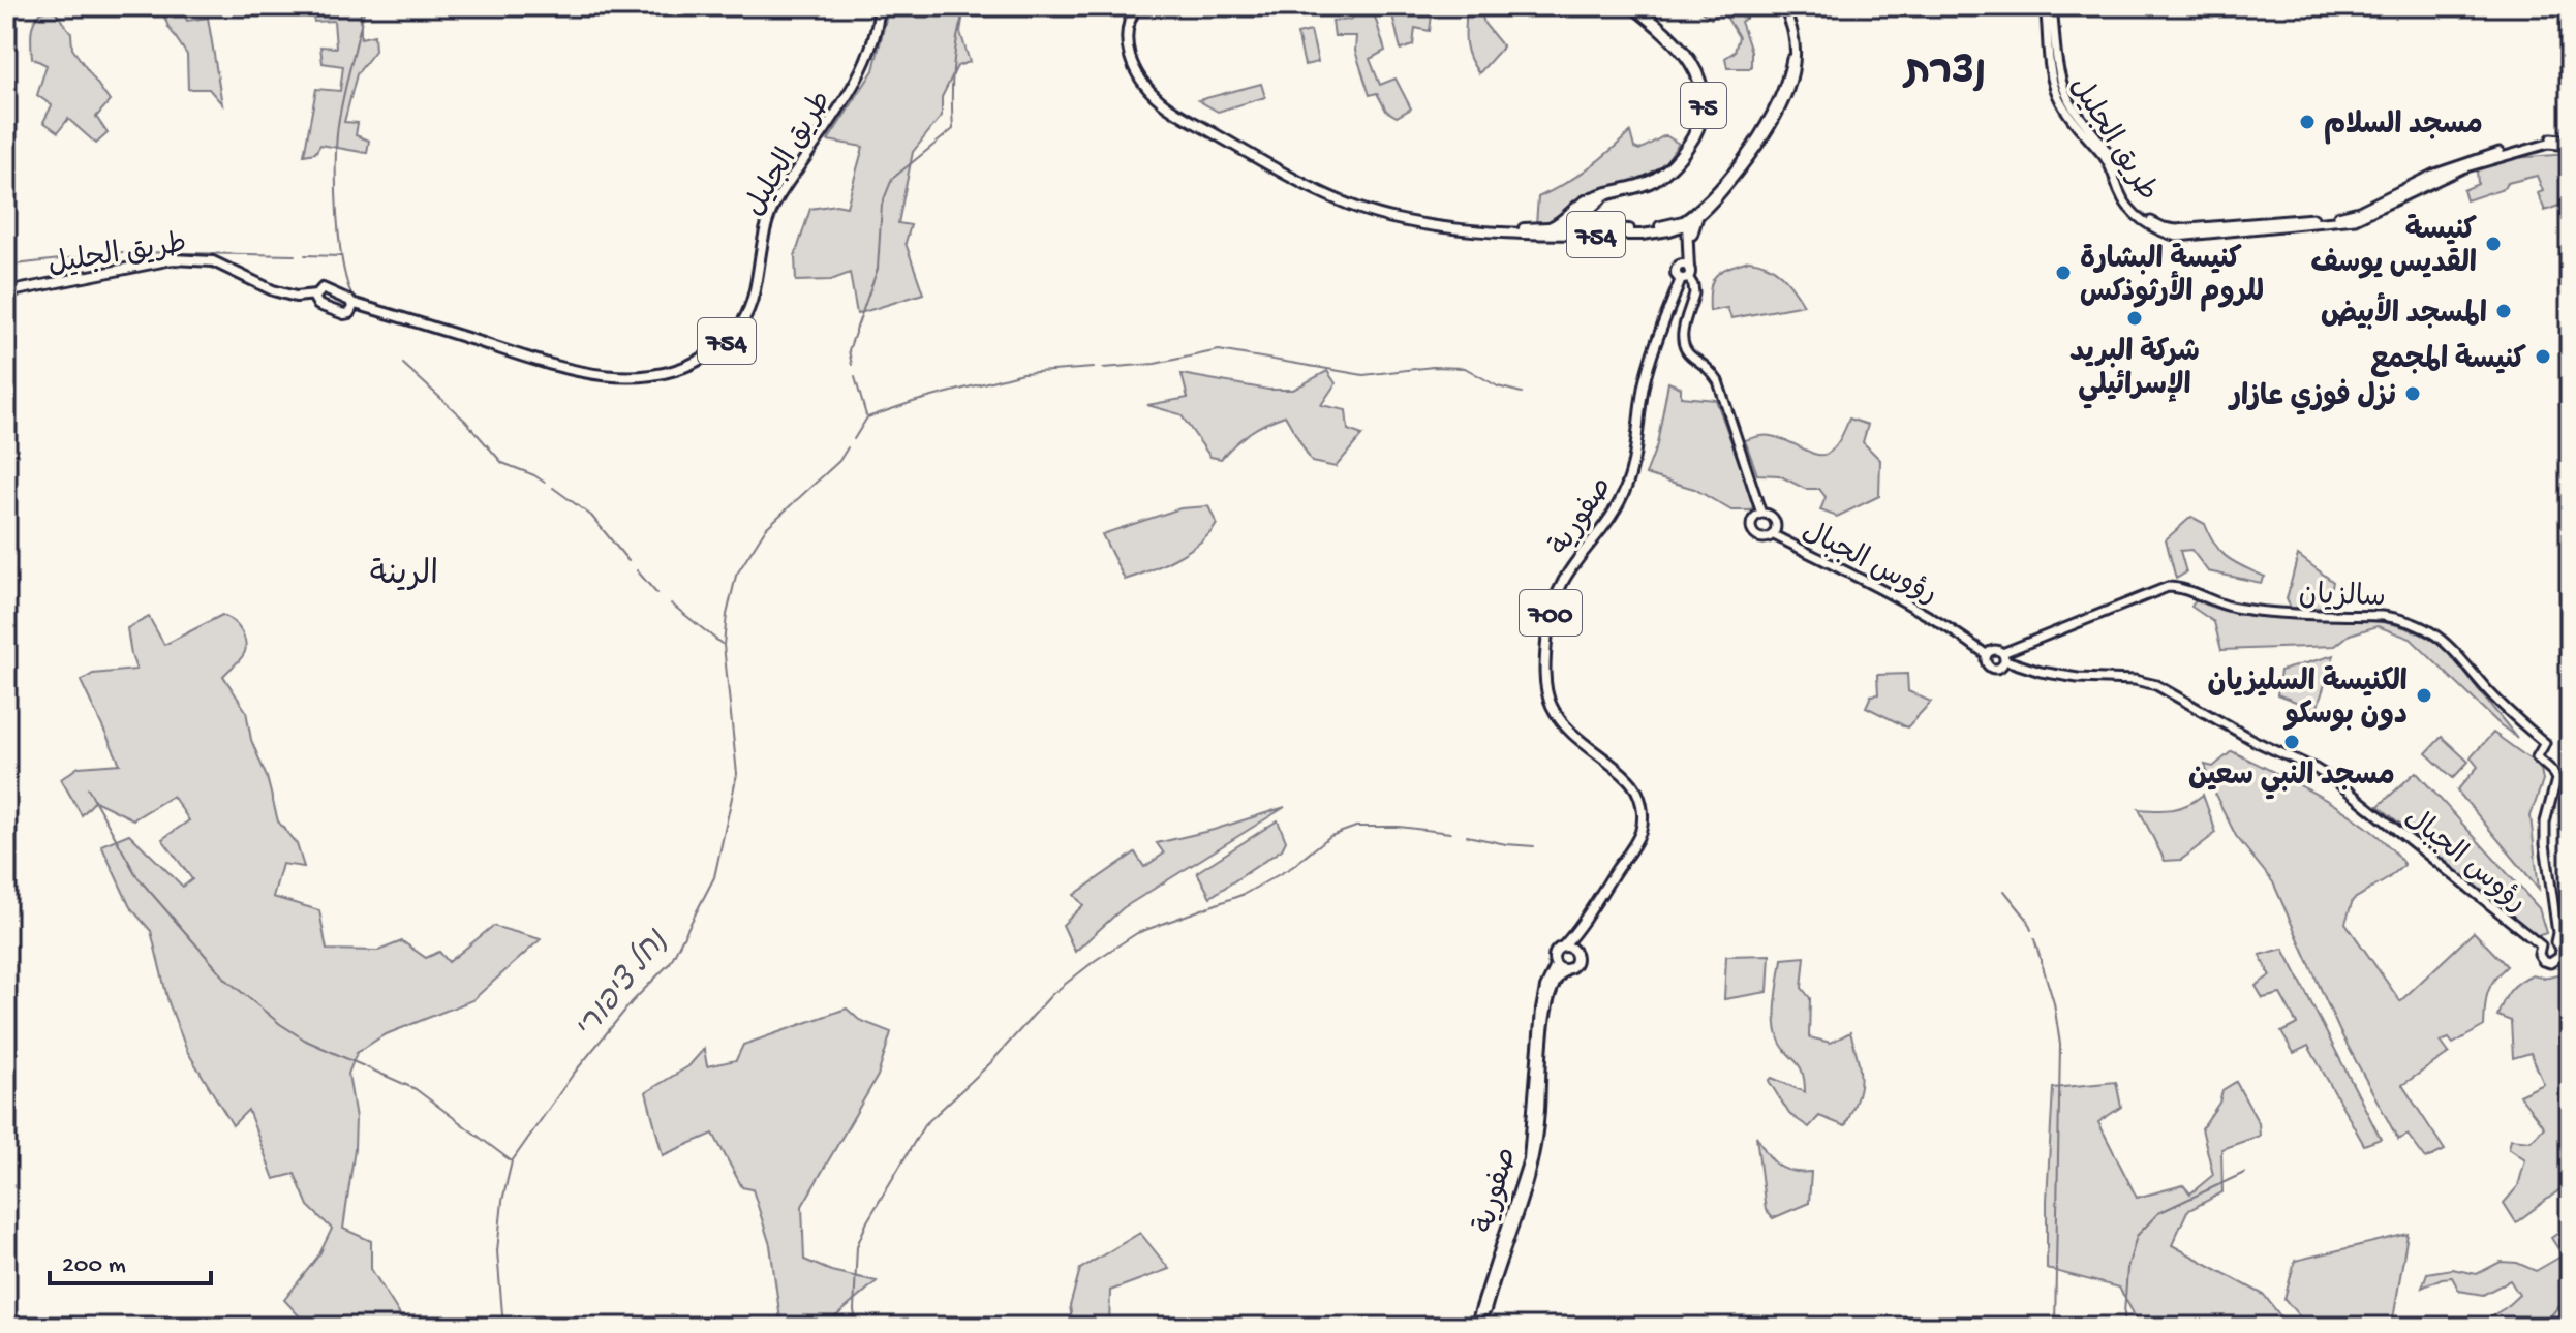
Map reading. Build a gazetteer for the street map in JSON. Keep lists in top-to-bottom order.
{
  "streets": {
    "highway": ["75"],
    "main road": [
      "طريق الجليل",
      "754",
      "صفورية",
      "700"
    ],
    "street": ["رؤوس الجبال", "سالزيان"]
  },
  "crossings": [
    ["754", "صفورية"],
    ["صفورية", "700"],
    ["رؤوس الجبال", "سالزيان"]
  ],
  "districts": ["נצרת", "الرينة"],
  "water": ["נחל ציפורי"],
  "places": [
    "مسجد السلام",
    "كنيسة القديس يوسف",
    "كنيسة البشارة للروم الأرثوذكس",
    "المسجد الأبيض",
    "شركة البريد الإسرائيلي",
    "كنيسة المجمع",
    "نزل فوزي عازار",
    "الكنيسة السليزيان دون بوسكو",
    "مسجد النبي سعين"
  ],
  "scale_bar": "200 m"
}
